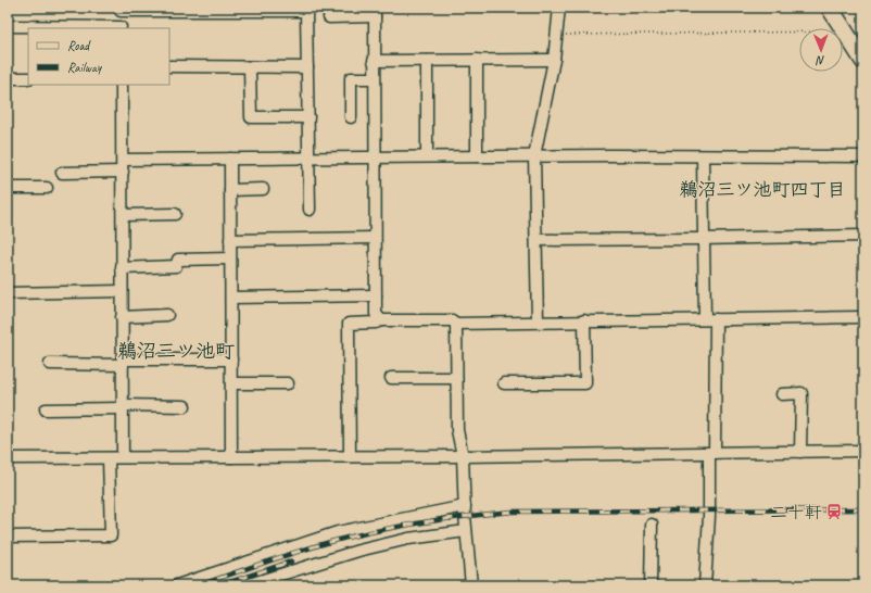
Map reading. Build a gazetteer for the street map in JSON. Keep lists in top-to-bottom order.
{
  "districts": ["鵜沼三ツ池町四丁目", "鵜沼三ツ池町"],
  "places": {
    "station": ["二十軒"]
  },
  "legend": ["Road", "Railway"],
  "north": "bottom"
}
